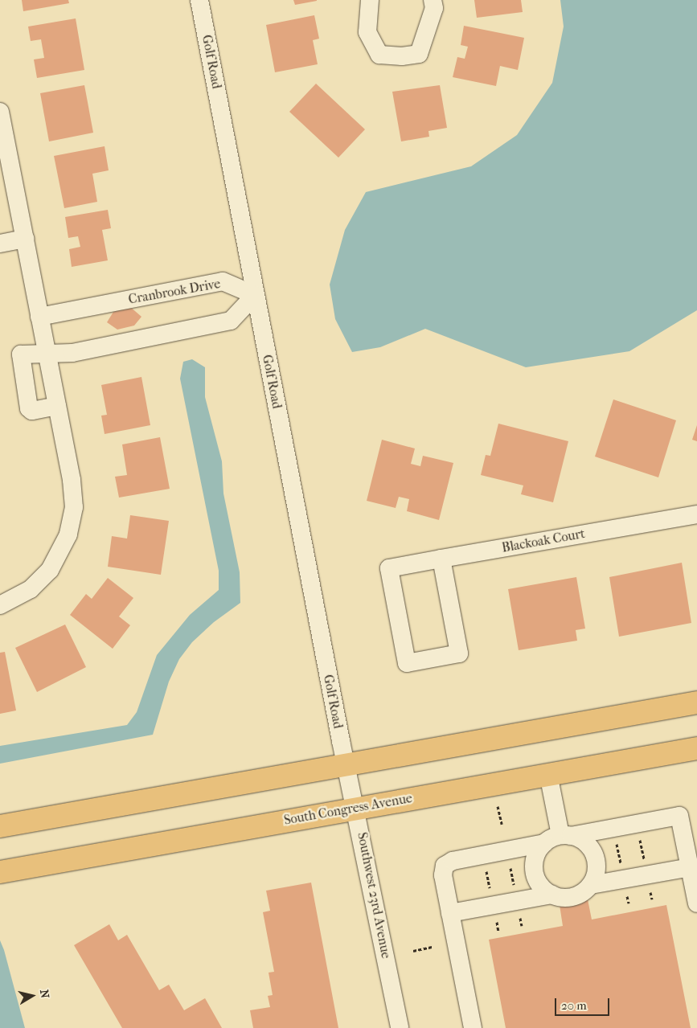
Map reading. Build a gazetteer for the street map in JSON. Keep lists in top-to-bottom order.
{
  "streets": {
    "main road": ["South Congress Avenue"],
    "street": [
      "Golf Road",
      "Cranbrook Drive",
      "Blackoak Court",
      "Southwest 23rd Avenue"
    ]
  },
  "crossings": [
    ["Golf Road", "Cranbrook Drive"],
    ["Golf Road", "Southwest 23rd Avenue"],
    ["South Congress Avenue", "Southwest 23rd Avenue"]
  ],
  "scale_bar": "20 m",
  "north": "right"
}
